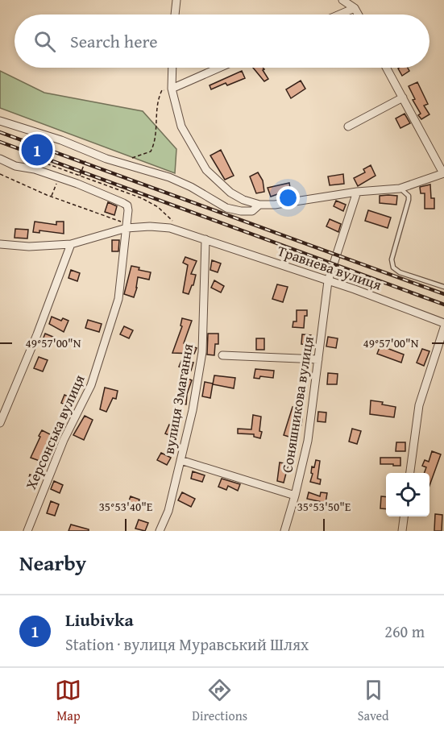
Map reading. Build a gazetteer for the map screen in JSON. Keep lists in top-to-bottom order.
{
  "streets": {
    "street": [
      "Травнева вулиця",
      "вулиця Змагання",
      "Соняшникова вулиця",
      "Херсонська вулиця"
    ]
  },
  "crossings": [
    ["Травнева вулиця", "вулиця Змагання"],
    ["Травнева вулиця", "Соняшникова вулиця"],
    ["Травнева вулиця", "Херсонська вулиця"]
  ],
  "page": {
    "search": "Search here",
    "pins": "1",
    "heading": "Nearby",
    "list": [
      {
        "mark": "1",
        "name": "Liubivka",
        "note": "Station · вулиця Муравський Шлях",
        "value": "260 m"
      }
    ],
    "nav": ["Map", "Directions", "Saved"]
  },
  "coordinates": ["49°57'00\"N", "35°53'40\"E", "35°53'50\"E"]
}
